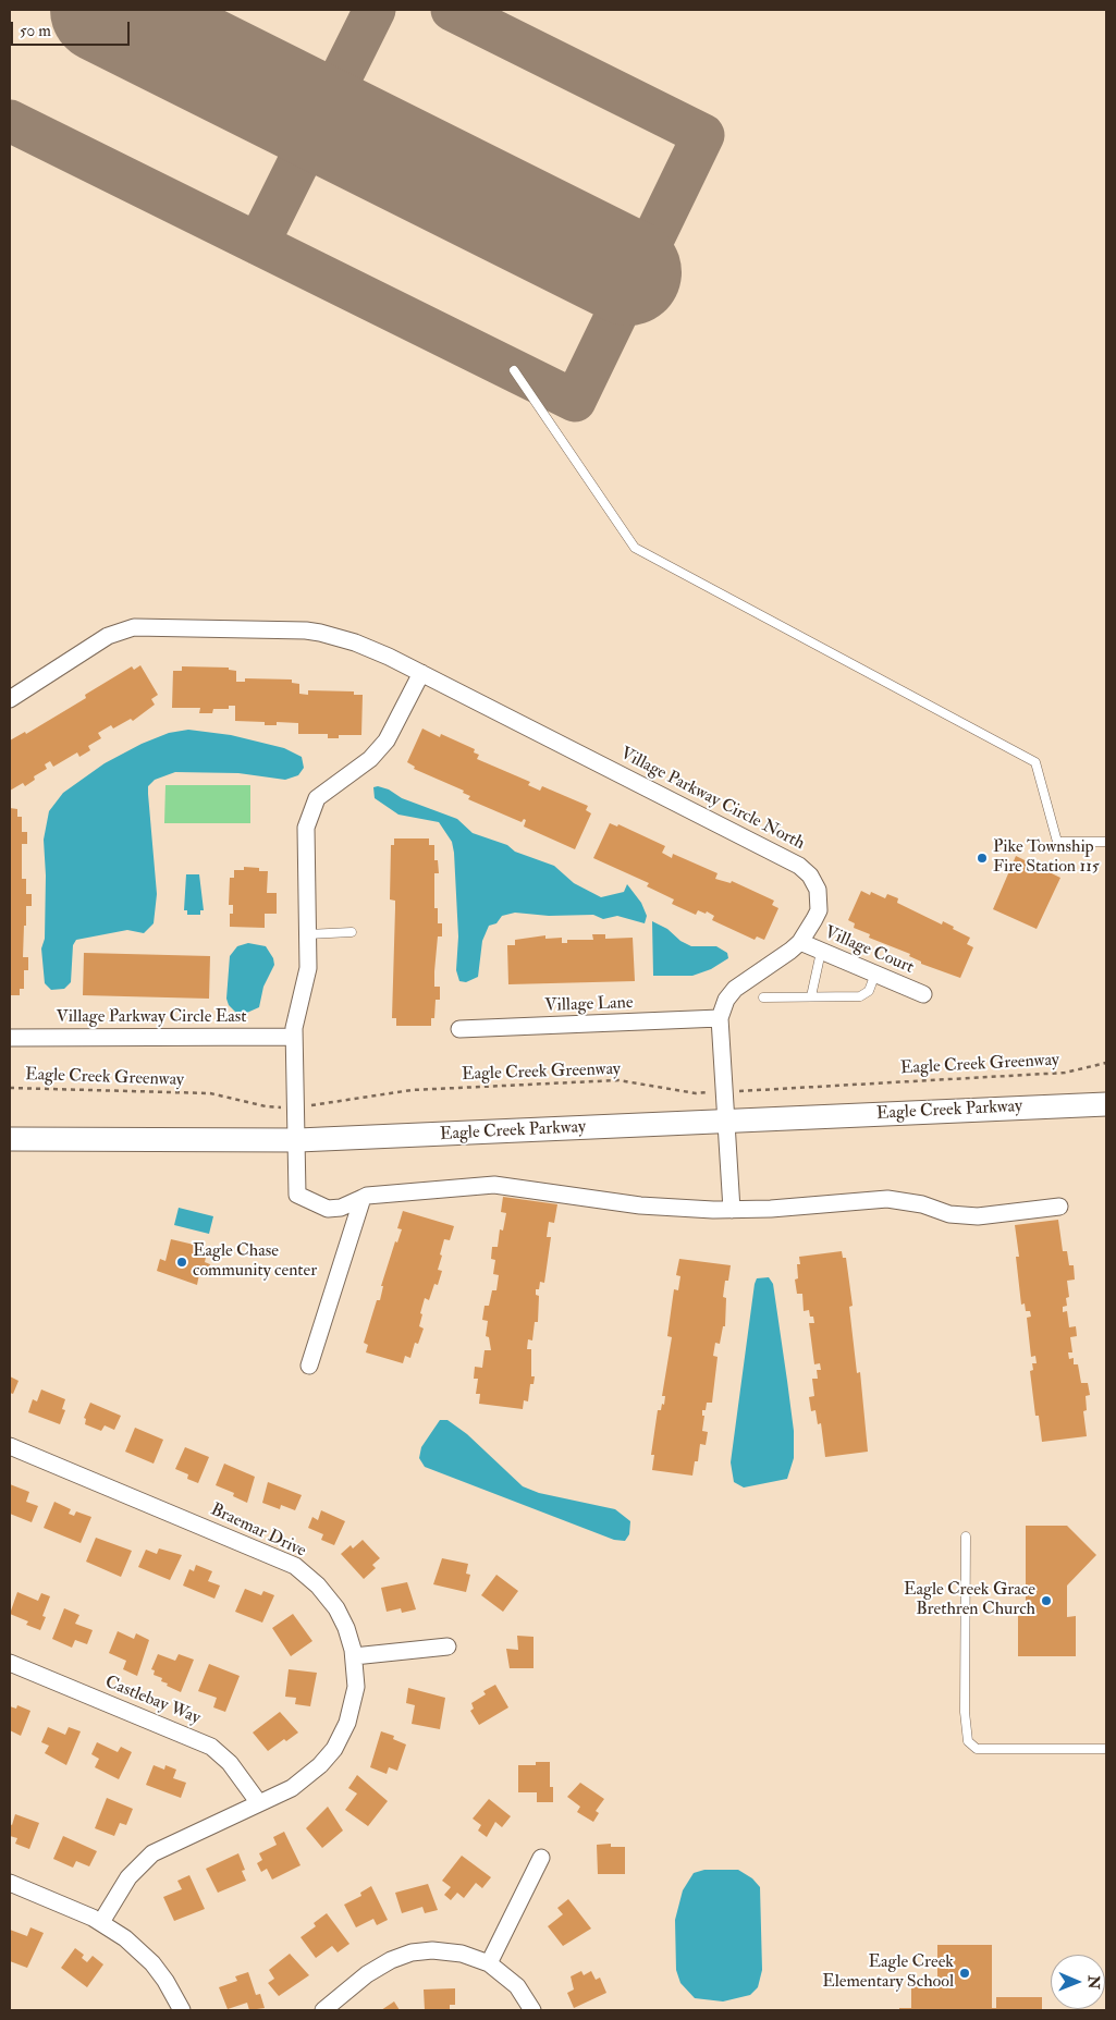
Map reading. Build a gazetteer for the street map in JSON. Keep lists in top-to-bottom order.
{
  "streets": {
    "main road": ["Eagle Creek Parkway"],
    "street": [
      "Village Parkway Circle North",
      "Village Court",
      "Village Lane",
      "Village Parkway Circle East",
      "Braemar Drive",
      "Castlebay Way"
    ],
    "path": ["Eagle Creek Greenway"]
  },
  "crossings": [
    ["Village Parkway Circle North", "Village Court"],
    ["Village Parkway Circle North", "Village Lane"],
    ["Village Parkway Circle North", "Eagle Creek Greenway"],
    ["Village Parkway Circle North", "Eagle Creek Parkway"],
    ["Braemar Drive", "Castlebay Way"]
  ],
  "places": [
    "Pike Township Fire Station 115",
    "Eagle Chase community center",
    "Eagle Creek Grace Brethren Church",
    "Eagle Creek Elementary School"
  ],
  "scale_bar": "50 m",
  "north": "right"
}
